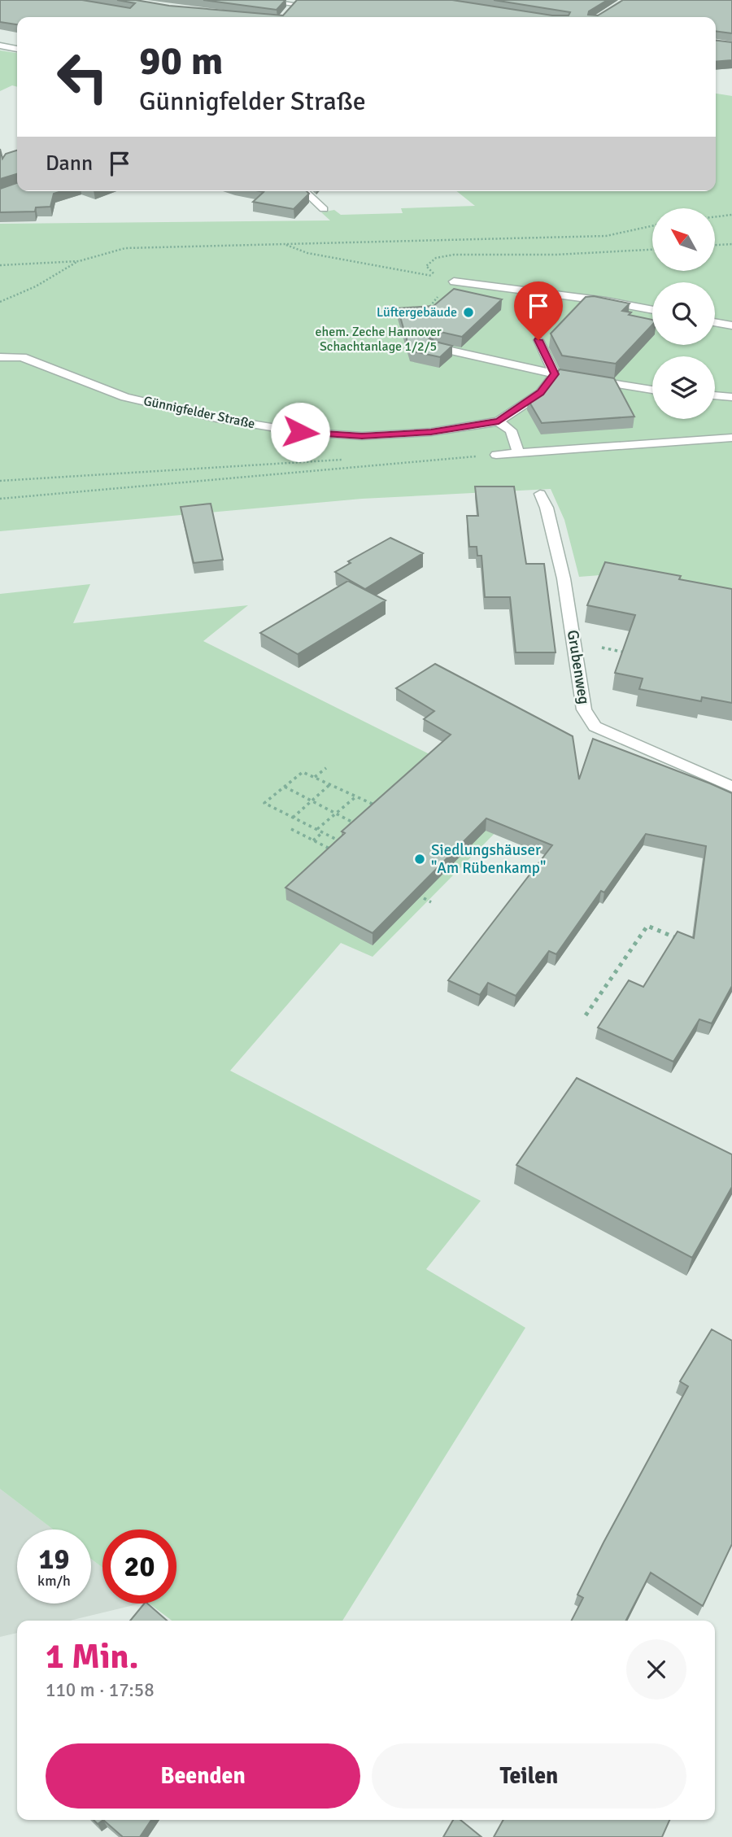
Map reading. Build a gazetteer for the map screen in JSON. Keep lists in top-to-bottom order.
{
  "streets": {
    "street": ["Günnigfelder Straße", "Grubenweg"]
  },
  "parks": ["ehem. Zeche Hannover Schachtanlage 1/2/5"],
  "places": ["Lüftergebäude", "Siedlungshäuser \"Am Rübenkamp\""],
  "north": "top left",
  "page": {
    "turn": ["90 m", "Günnigfelder Straße"],
    "then": "Dann",
    "speed": "19 km/h",
    "limit": "20",
    "heading": ["1 Min.", "110 m · 17:58"],
    "buttons": ["Beenden", "Teilen"]
  }
}
